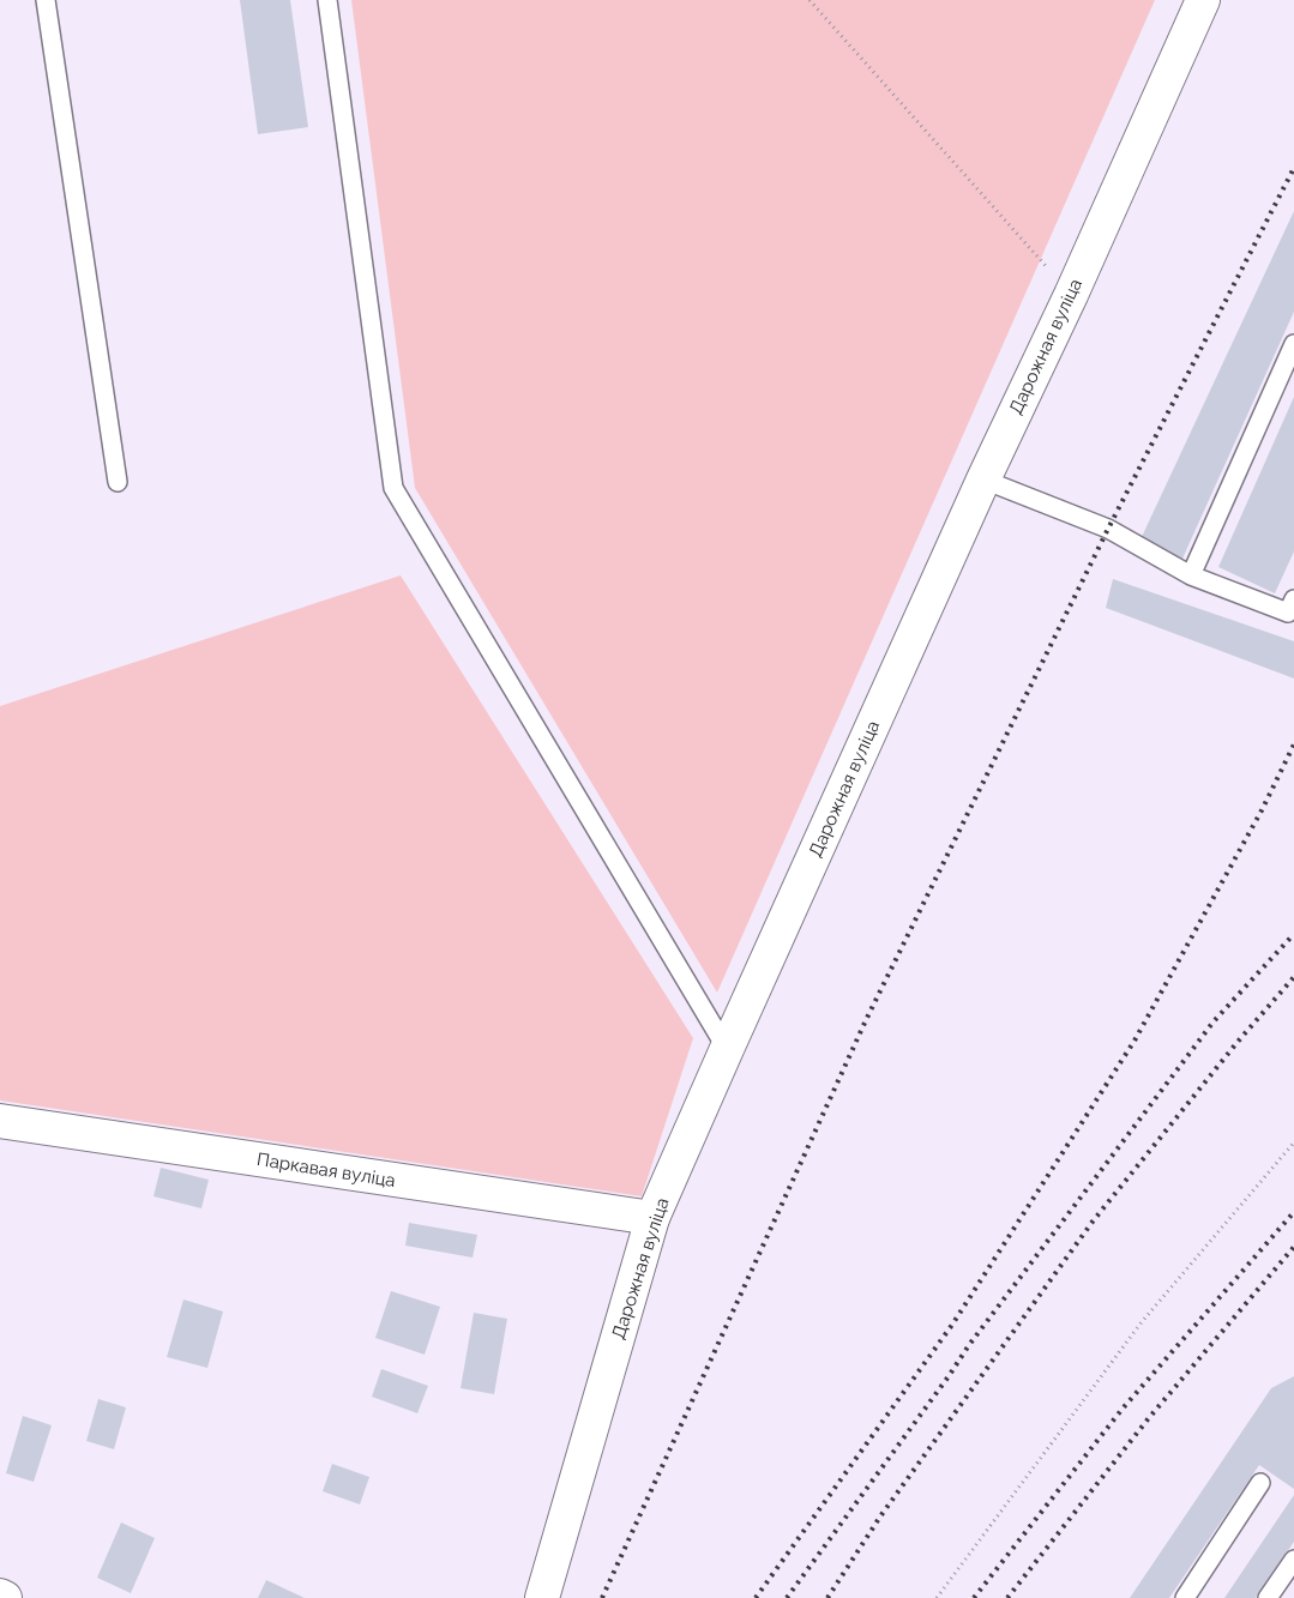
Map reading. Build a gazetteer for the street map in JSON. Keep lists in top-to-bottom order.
{
  "streets": {
    "street": ["Дарожная вуліца", "Паркавая вуліца"]
  },
  "crossings": [
    ["Дарожная вуліца", "Паркавая вуліца"]
  ]
}
